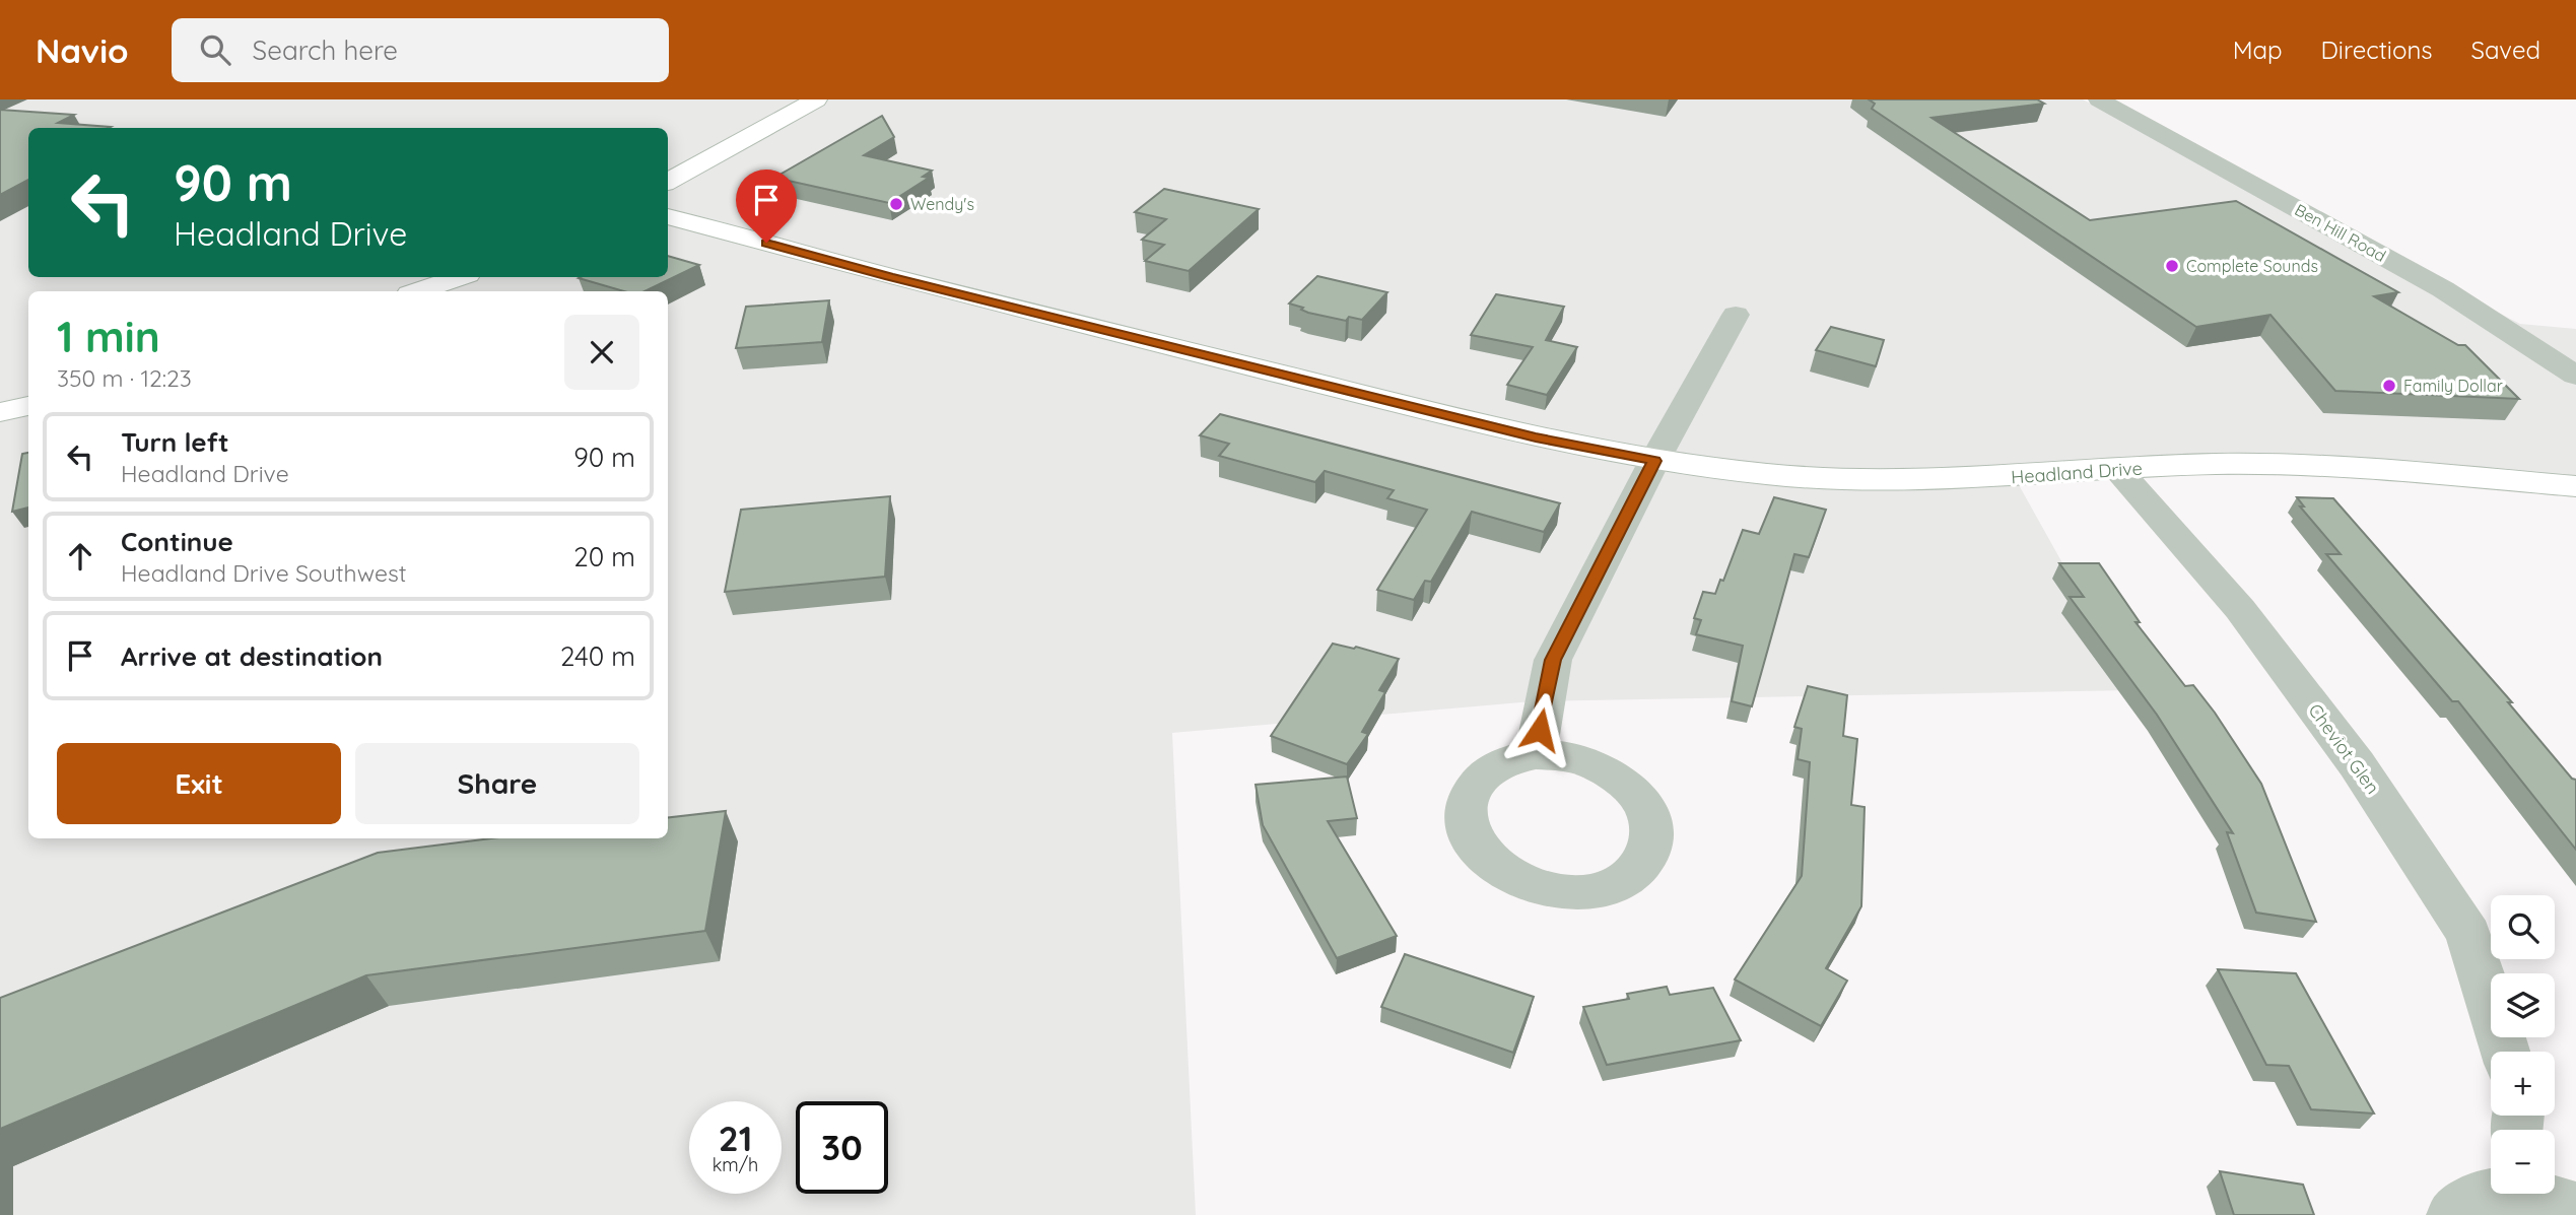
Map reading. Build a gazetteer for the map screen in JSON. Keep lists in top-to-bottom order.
{
  "streets": {
    "main road": ["Headland Drive"],
    "street": ["Ben Hill Road", "Cheviot Glen"]
  },
  "crossings": [
    ["Headland Drive", "Cheviot Glen"]
  ],
  "places": ["Wendy's", "Complete Sounds", "Family Dollar"],
  "page": {
    "header": "Navio",
    "search": "Search here",
    "nav": ["Map", "Directions", "Saved"],
    "turn": ["90 m", "Headland Drive"],
    "heading": ["1 min", "350 m · 12:23"],
    "list": [
      {
        "name": "Turn left",
        "note": "Headland Drive",
        "value": "90 m"
      },
      {
        "name": "Continue",
        "note": "Headland Drive Southwest",
        "value": "20 m"
      },
      {
        "name": "Arrive at destination",
        "value": "240 m"
      }
    ],
    "buttons": ["Exit", "Share"],
    "map_buttons": ["+", "−"],
    "speed": "21 km/h",
    "limit": "30"
  }
}
